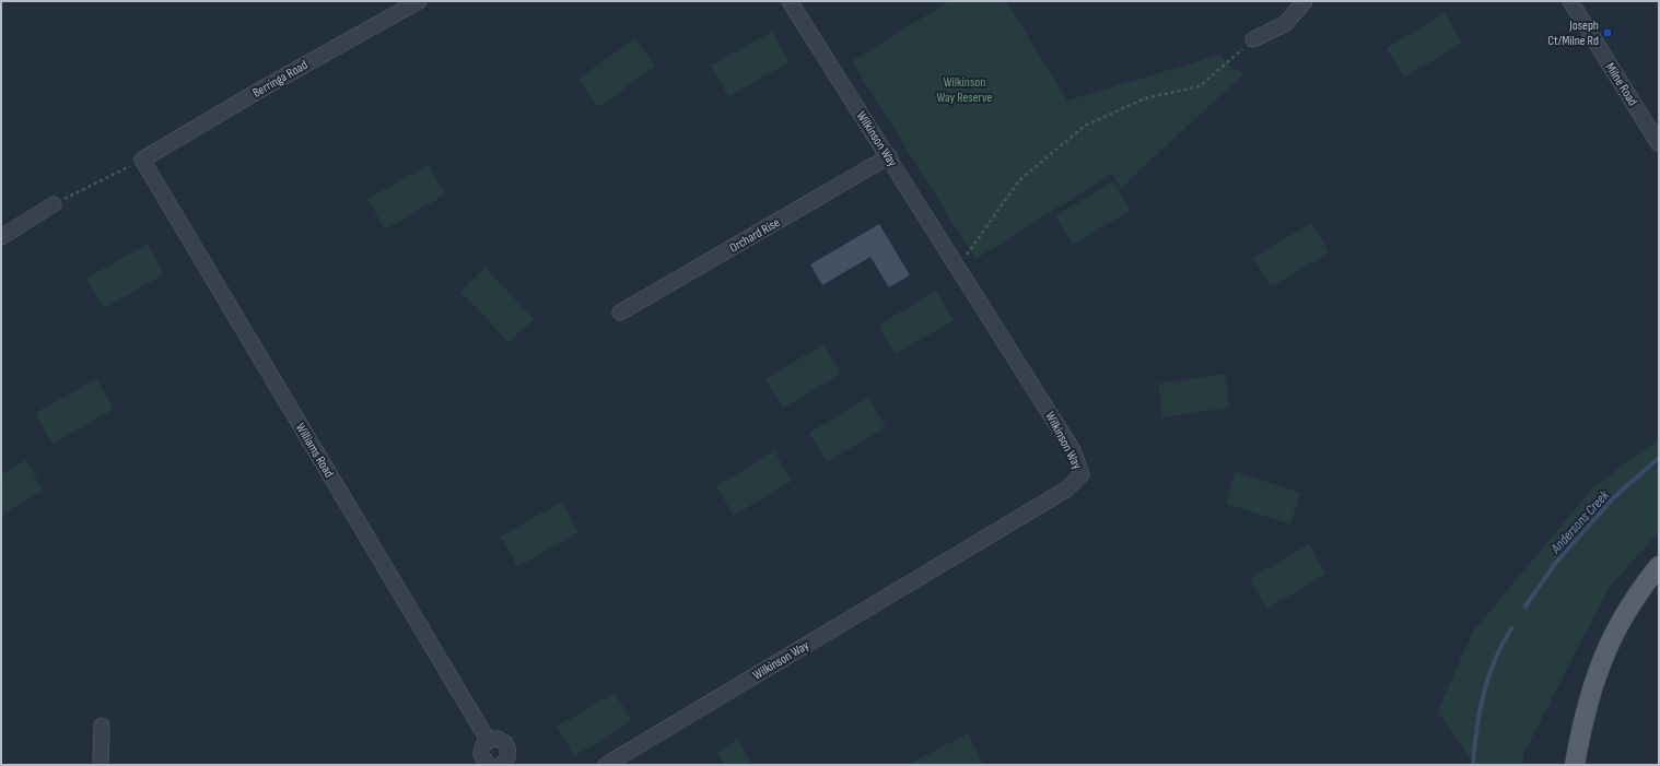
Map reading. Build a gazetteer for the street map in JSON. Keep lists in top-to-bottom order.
{
  "streets": {
    "street": [
      "Berringa Road",
      "Milne Road",
      "Wilkinson Way",
      "Orchard Rise",
      "Williams Road"
    ]
  },
  "crossings": [
    ["Berringa Road", "Williams Road"],
    ["Wilkinson Way", "Orchard Rise"]
  ],
  "water": ["Andersons Creek"],
  "parks": ["Wilkinson Way Reserve"],
  "places": {
    "transit": ["Joseph Ct/Milne Rd"]
  }
}
